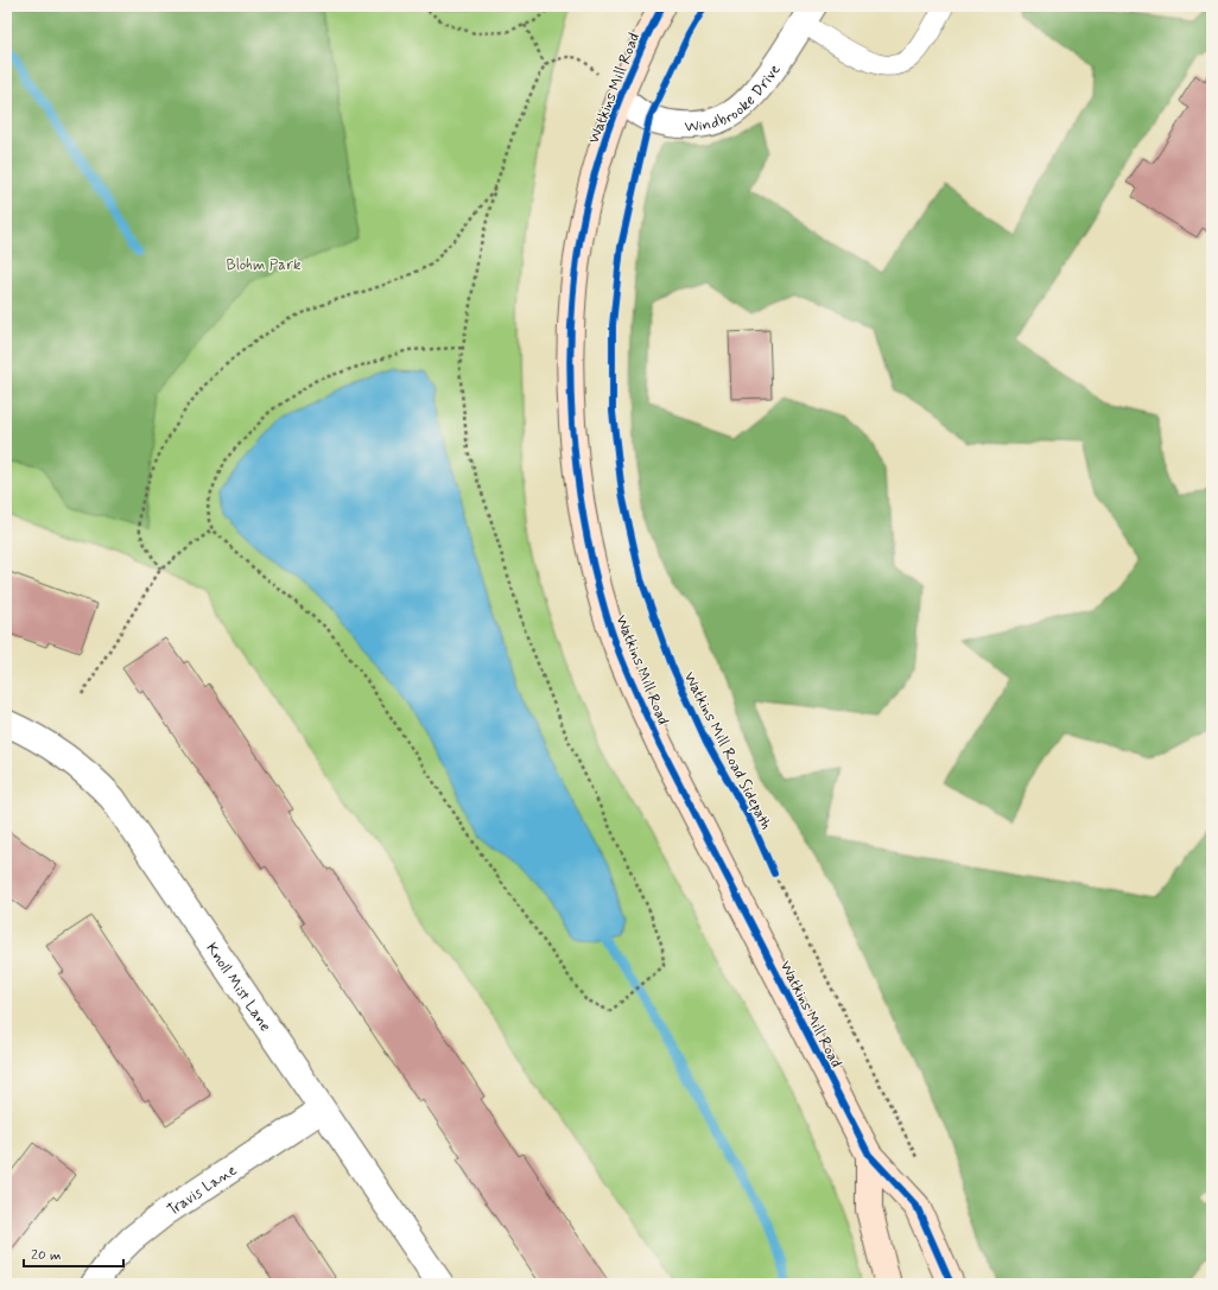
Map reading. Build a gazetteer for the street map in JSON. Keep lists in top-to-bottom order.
{
  "streets": {
    "street": [
      "Watkins Mill Road",
      "Windbrooke Drive",
      "Knoll Mist Lane",
      "Travis Lane"
    ],
    "cycle path": ["Watkins Mill Road Sidepath"]
  },
  "crossings": [
    ["Watkins Mill Road", "Windbrooke Drive"],
    ["Knoll Mist Lane", "Travis Lane"]
  ],
  "parks": ["Blohm Park"],
  "scale_bar": "20 m"
}
